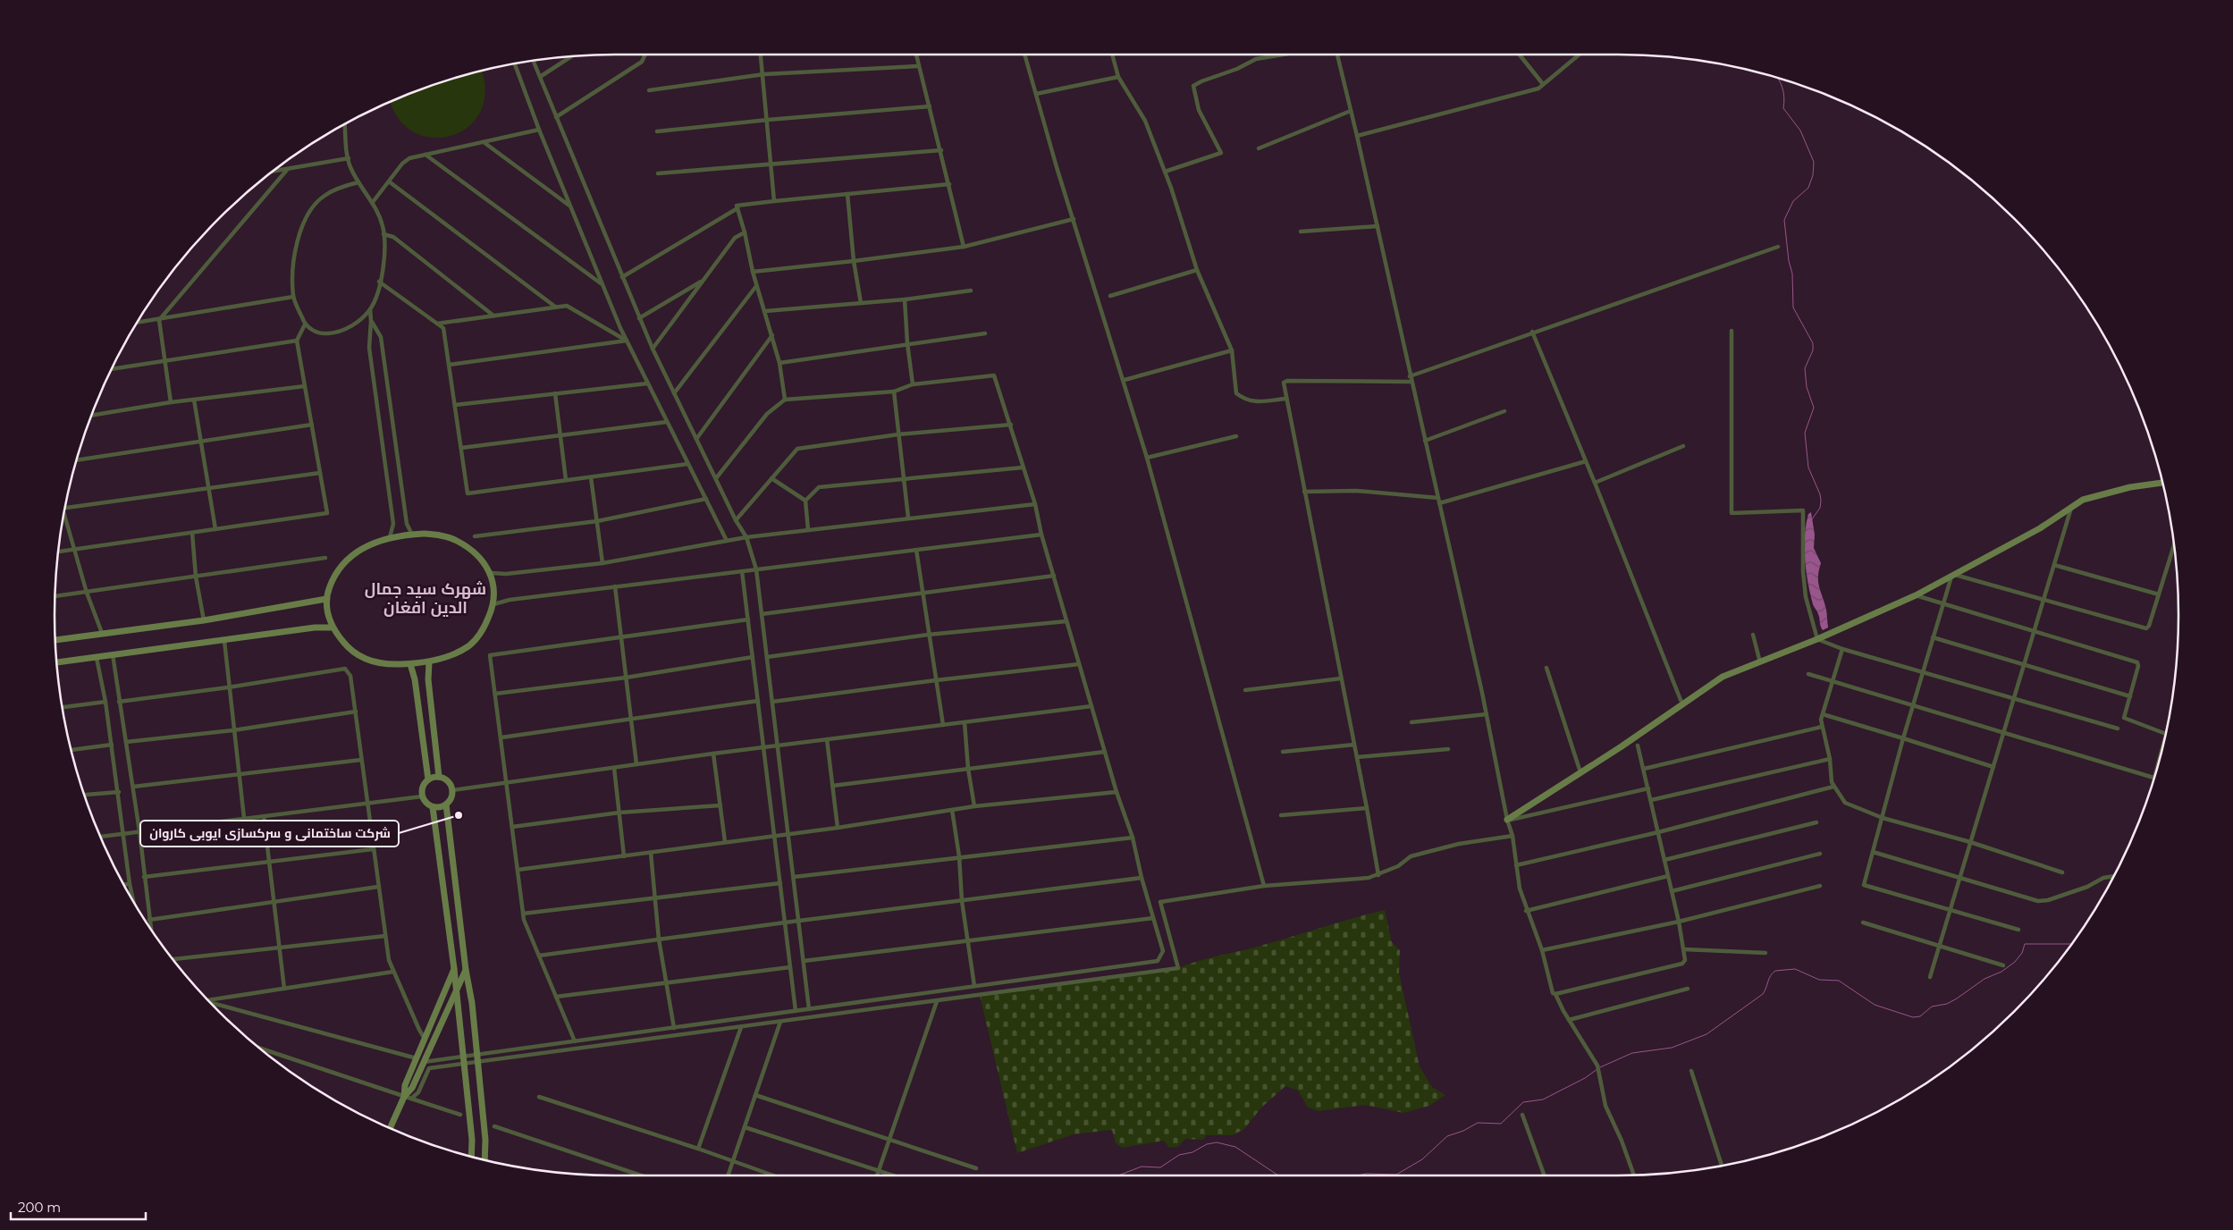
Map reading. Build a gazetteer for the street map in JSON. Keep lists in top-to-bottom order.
{
  "districts": ["شهرک سید جمال الدین افغان"],
  "places": ["شرکت ساختمانی و سرکسازی ایوبی کاروان"],
  "scale_bar": "200 m"
}
